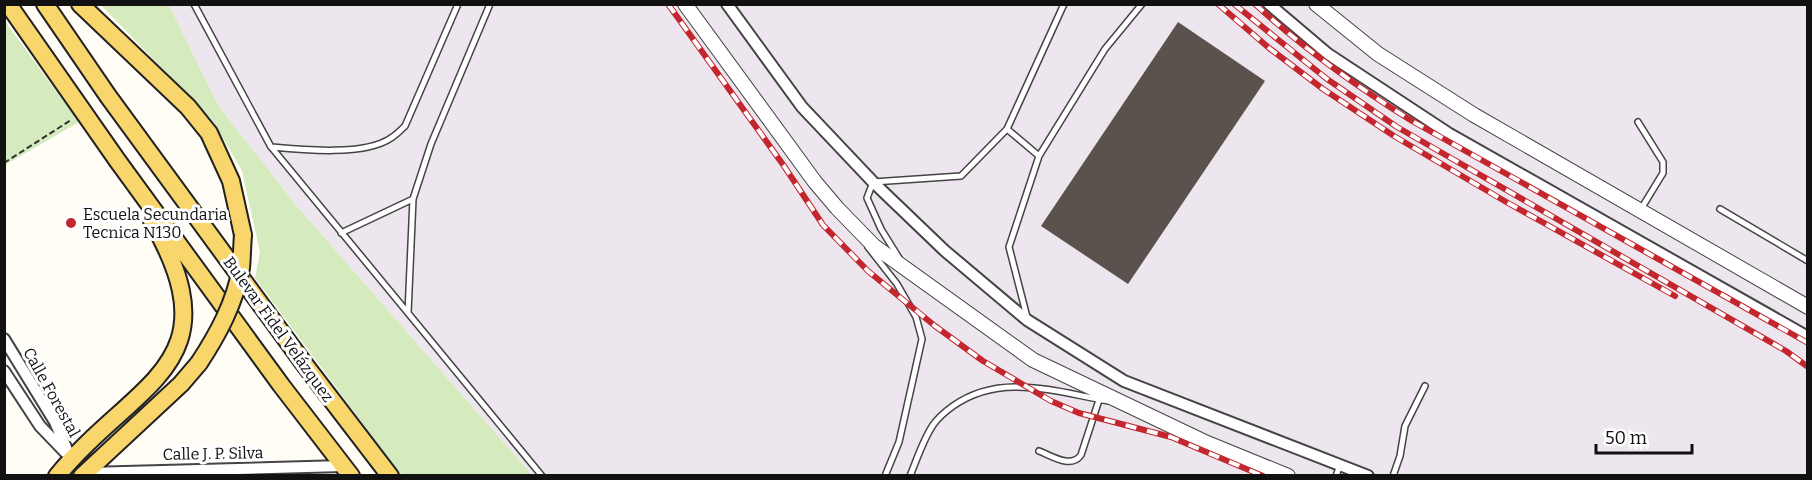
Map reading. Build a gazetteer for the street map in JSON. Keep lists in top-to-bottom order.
{
  "streets": {
    "main road": ["Bulevar Fidel Velázquez"],
    "street": ["Calle Forestal", "Calle J. P. Silva"]
  },
  "crossings": [
    ["Bulevar Fidel Velázquez", "Calle J. P. Silva"]
  ],
  "places": ["Escuela Secundaria Tecnica N130"],
  "scale_bar": "50 m"
}
